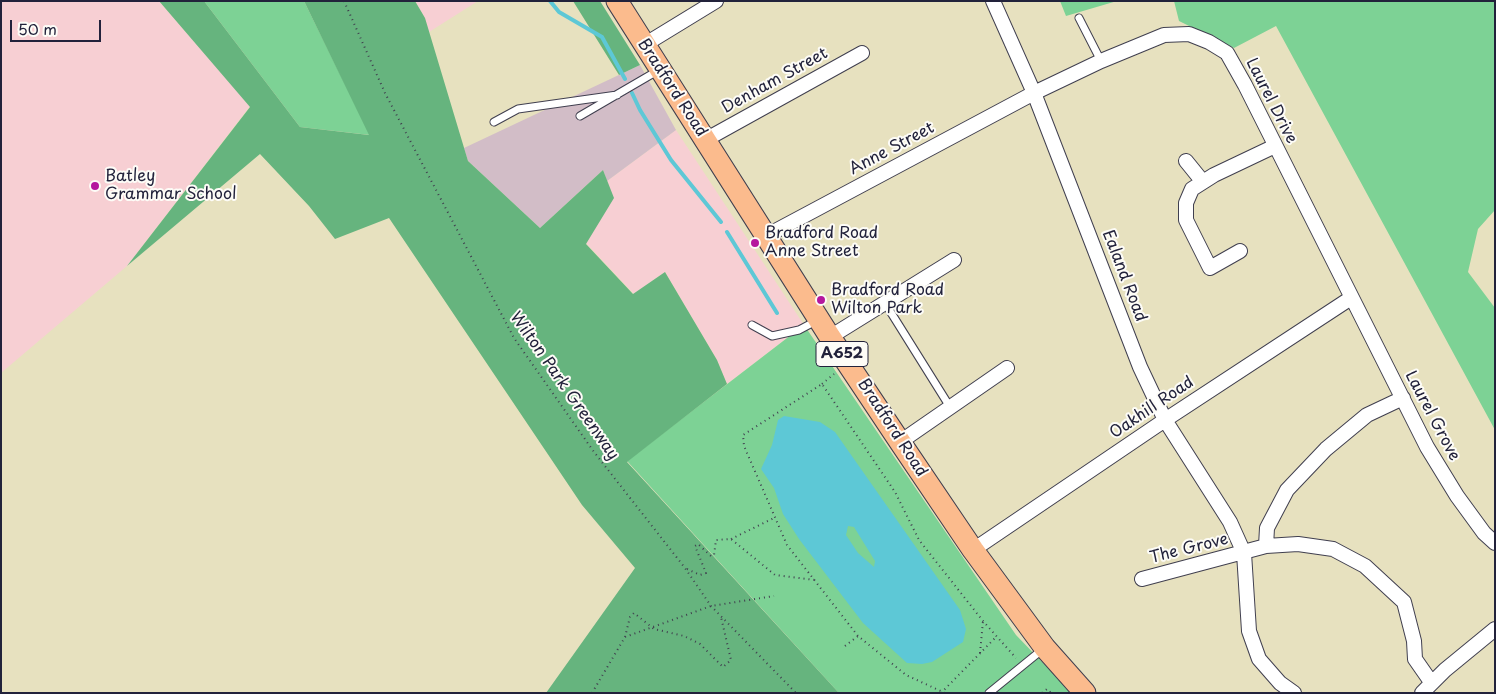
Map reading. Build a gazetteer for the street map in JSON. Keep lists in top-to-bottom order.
{
  "streets": {
    "main road": ["Bradford Road", "A652"],
    "street": [
      "Denham Street",
      "Laurel Drive",
      "Anne Street",
      "Ealand Road",
      "Oakhill Road",
      "Laurel Grove",
      "The Grove"
    ],
    "path": ["Wilton Park Greenway"]
  },
  "crossings": [
    ["Denham Street", "Bradford Road"],
    ["Bradford Road", "Anne Street"],
    ["Bradford Road", "Oakhill Road"],
    ["Laurel Drive", "Anne Street"],
    ["Laurel Drive", "Ealand Road"],
    ["Laurel Drive", "Oakhill Road"],
    ["Laurel Drive", "Laurel Grove"],
    ["Anne Street", "Ealand Road"],
    ["Ealand Road", "Oakhill Road"],
    ["Ealand Road", "The Grove"],
    ["Oakhill Road", "Laurel Grove"]
  ],
  "places": ["Batley Grammar School", "Bradford Road Anne Street", "Bradford Road Wilton Park"],
  "scale_bar": "50 m"
}
